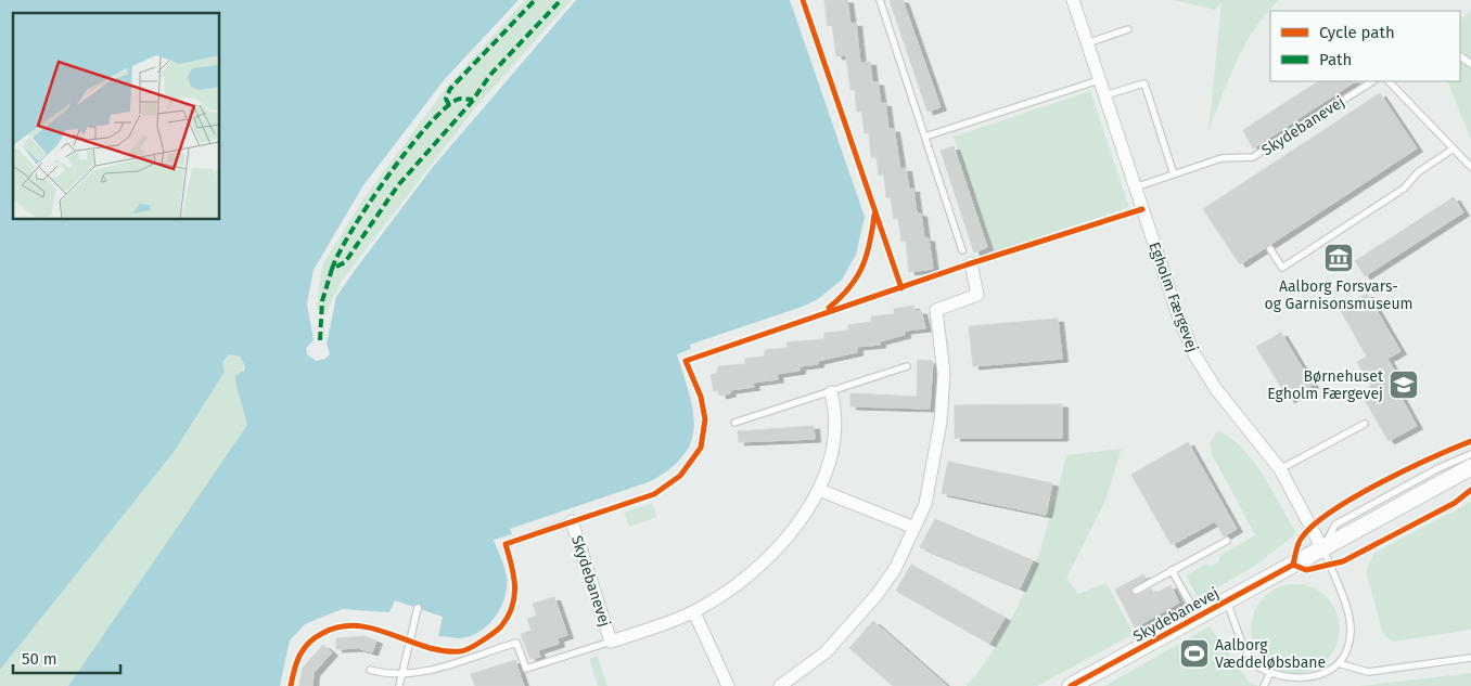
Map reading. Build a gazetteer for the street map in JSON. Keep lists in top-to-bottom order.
{
  "streets": {
    "street": ["Skydebanevej", "Egholm Færgevej"]
  },
  "crossings": [
    ["Skydebanevej", "Egholm Færgevej"]
  ],
  "places": {
    "museum": ["Aalborg Forsvars- og Garnisonsmuseum"],
    "school or university": ["Børnehuset Egholm Færgevej"],
    "sports": ["Aalborg Væddeløbsbane"]
  },
  "legend": ["Cycle path", "Path"],
  "scale_bar": "50 m"
}
